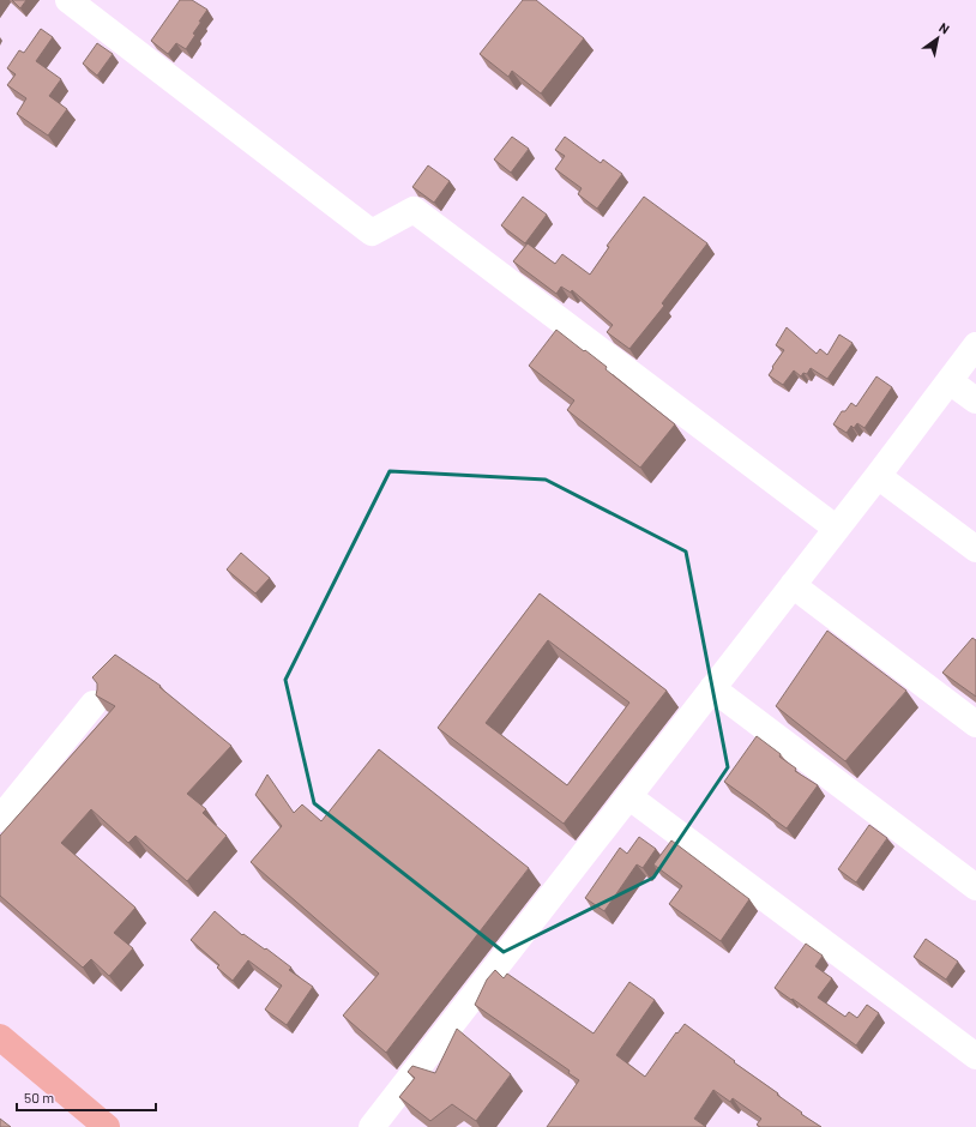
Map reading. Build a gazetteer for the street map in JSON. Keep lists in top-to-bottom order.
{
  "scale_bar": "50 m",
  "north": "top right"
}
